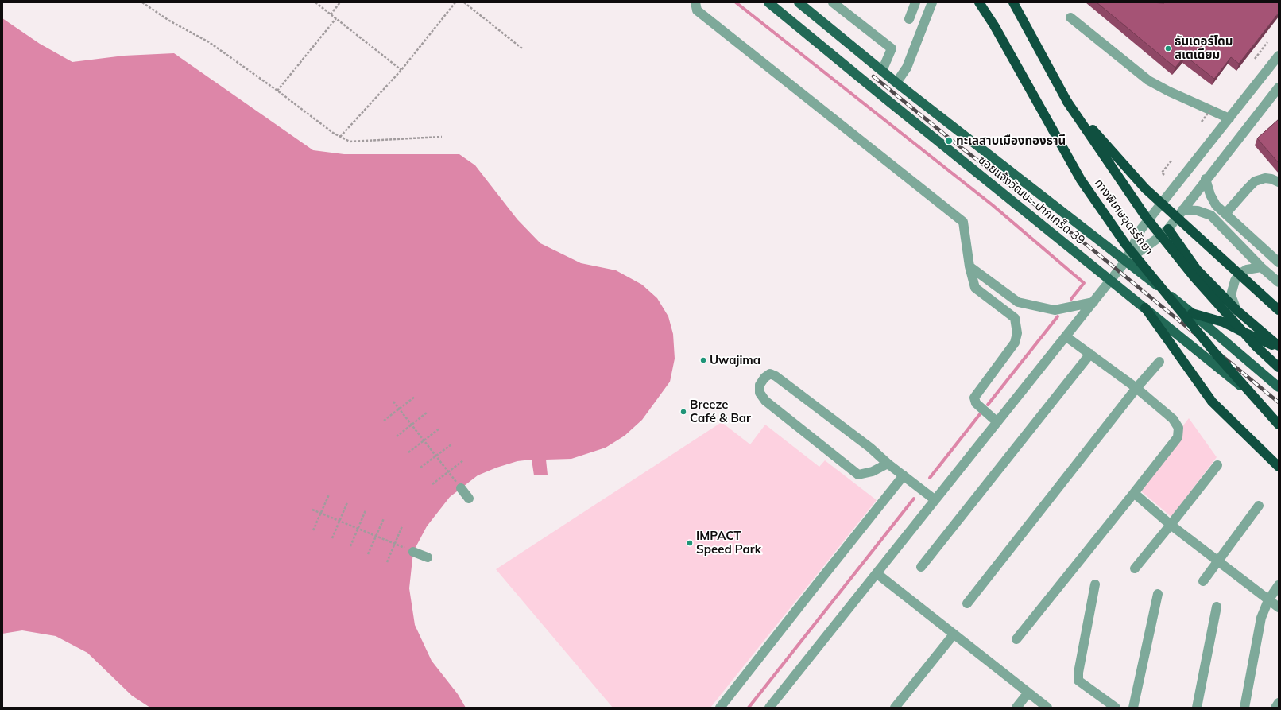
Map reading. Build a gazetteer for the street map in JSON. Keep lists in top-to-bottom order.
{
  "streets": {
    "highway": ["ทางพิเศษอุดรรัถยา"],
    "main road": ["ซอยแจ้งวัฒนะ-ปากเกร็ด 39"]
  },
  "places": [
    "ธันเดอร์โดม สเตเดียม",
    "ทะเลสาบเมืองทองธานี",
    "Uwajima",
    "Breeze Café & Bar",
    "IMPACT Speed Park"
  ]
}
